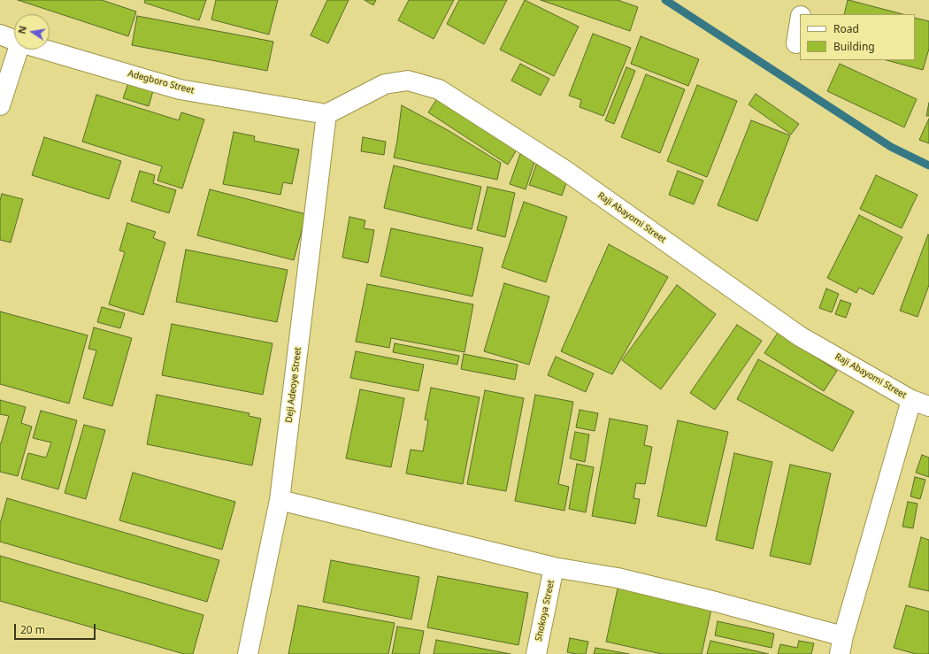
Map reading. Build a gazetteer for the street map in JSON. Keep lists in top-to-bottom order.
{
  "streets": {
    "street": [
      "Adegboro Street",
      "Raji Abayomi Street",
      "Deji Adeoye Street",
      "Shokoya Street"
    ]
  },
  "crossings": [
    ["Adegboro Street", "Raji Abayomi Street"],
    ["Adegboro Street", "Deji Adeoye Street"],
    ["Raji Abayomi Street", "Deji Adeoye Street"]
  ],
  "legend": ["Road", "Building"],
  "scale_bar": "20 m",
  "north": "left"
}
